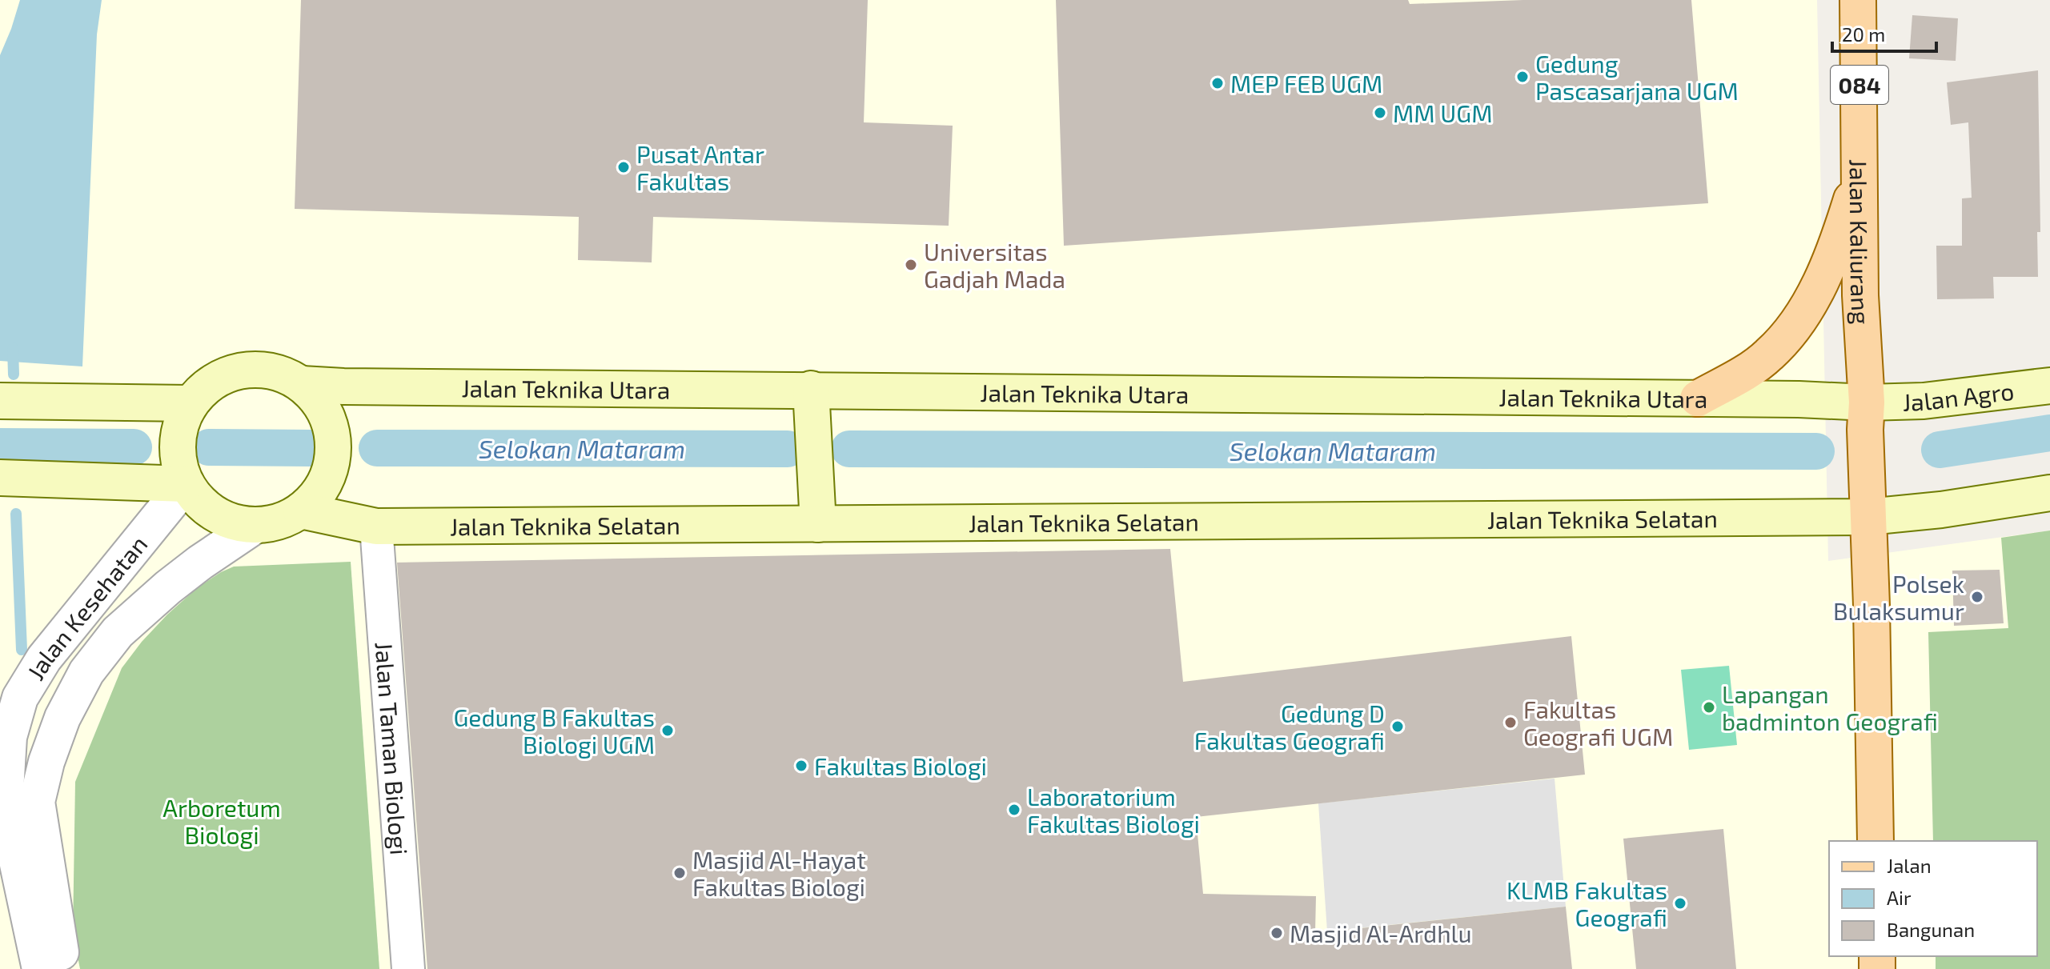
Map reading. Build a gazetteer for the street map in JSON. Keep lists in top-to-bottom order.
{
  "streets": {
    "main road": [
      "084",
      "Jalan Kaliurang",
      "Jalan Teknika Utara",
      "Jalan Agro",
      "Jalan Teknika Selatan"
    ],
    "street": ["Jalan Kesehatan", "Jalan Taman Biologi"]
  },
  "crossings": [
    ["Jalan Kaliurang", "Jalan Teknika Utara"],
    ["Jalan Kaliurang", "Jalan Agro"],
    ["Jalan Kaliurang", "Jalan Teknika Selatan"],
    ["Jalan Teknika Utara", "Jalan Agro"],
    ["Jalan Teknika Utara", "Jalan Teknika Selatan"],
    ["Jalan Teknika Utara", "Jalan Kesehatan"],
    ["Jalan Teknika Selatan", "Jalan Kesehatan"],
    ["Jalan Teknika Selatan", "Jalan Taman Biologi"]
  ],
  "water": ["Selokan Mataram"],
  "parks": ["Arboretum Biologi"],
  "places": [
    "Gedung Pascasarjana UGM",
    "MEP FEB UGM",
    "MM UGM",
    "Pusat Antar Fakultas",
    "Universitas Gadjah Mada",
    "Polsek Bulaksumur",
    "Lapangan badminton Geografi",
    "Fakultas Geografi UGM",
    "Gedung D Fakultas Geografi",
    "Gedung B Fakultas Biologi UGM",
    "Fakultas Biologi",
    "Laboratorium Fakultas Biologi",
    "Masjid Al-Hayat Fakultas Biologi",
    "KLMB Fakultas Geografi",
    "Masjid Al-Ardhlu"
  ],
  "legend": ["Jalan", "Air", "Bangunan"],
  "scale_bar": "20 m"
}
